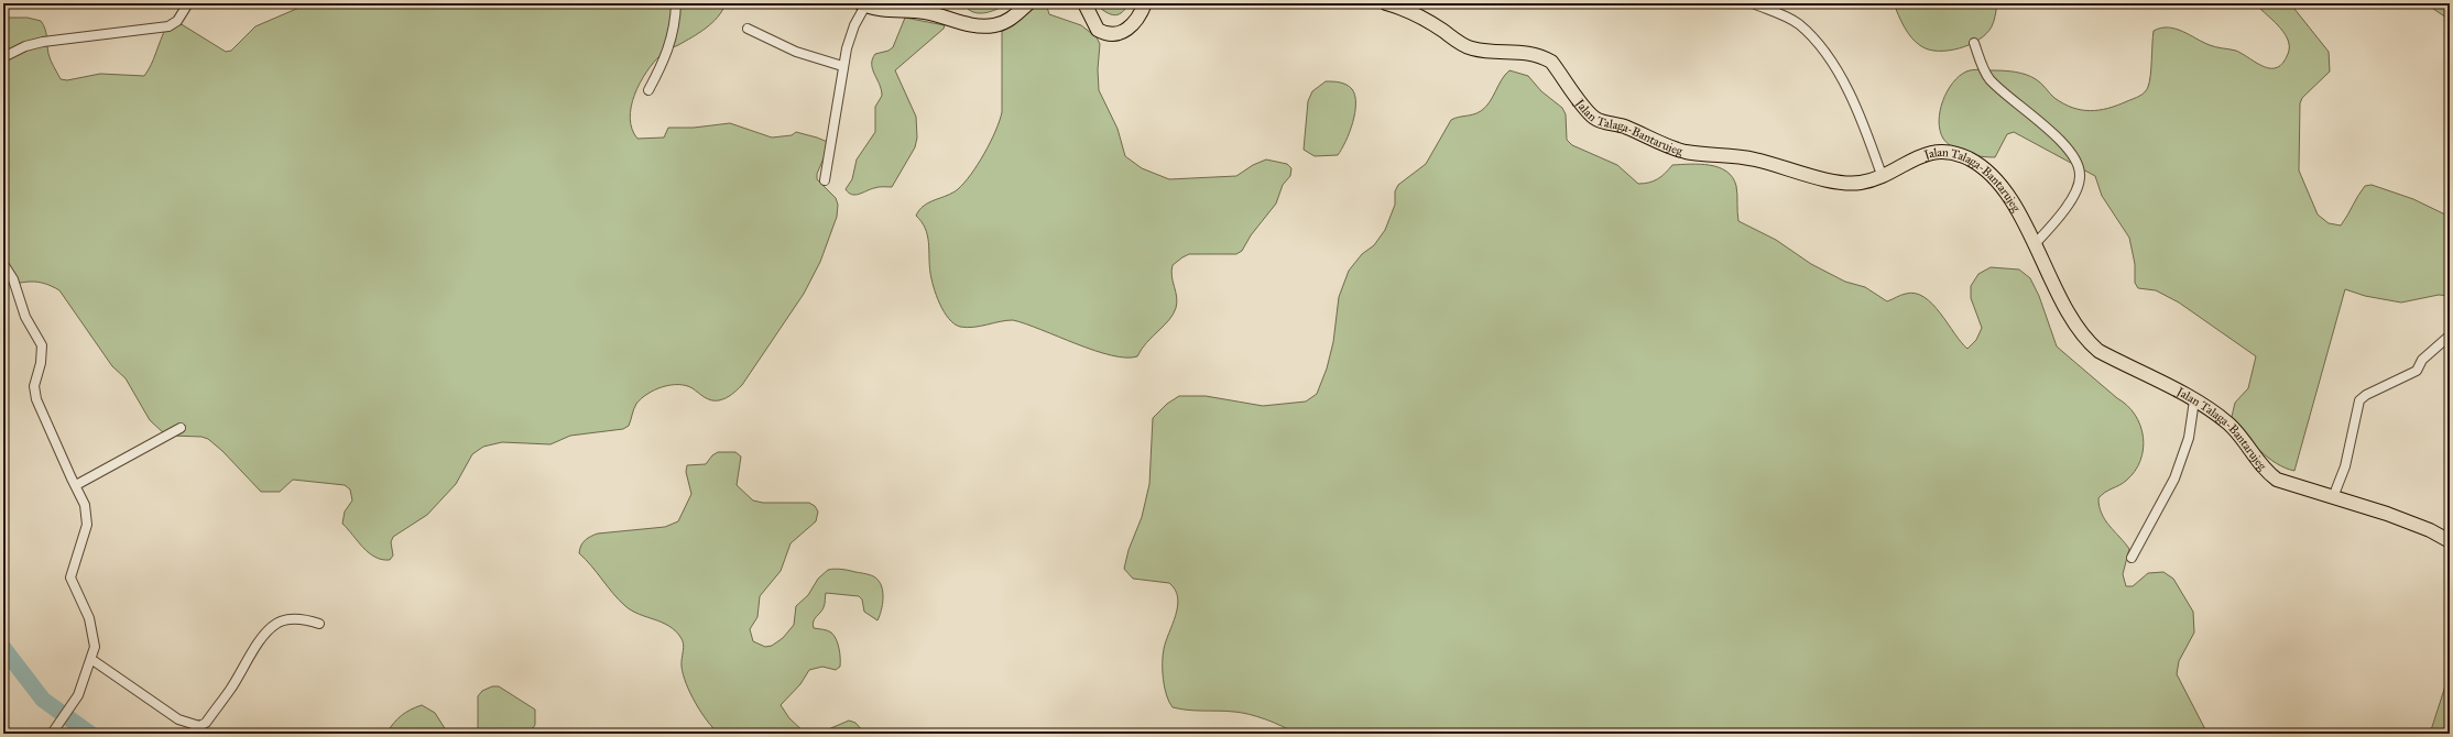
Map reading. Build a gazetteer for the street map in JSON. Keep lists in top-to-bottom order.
{
  "streets": {
    "main road": ["Jalan Talaga-Bantarujeg"]
  }
}
